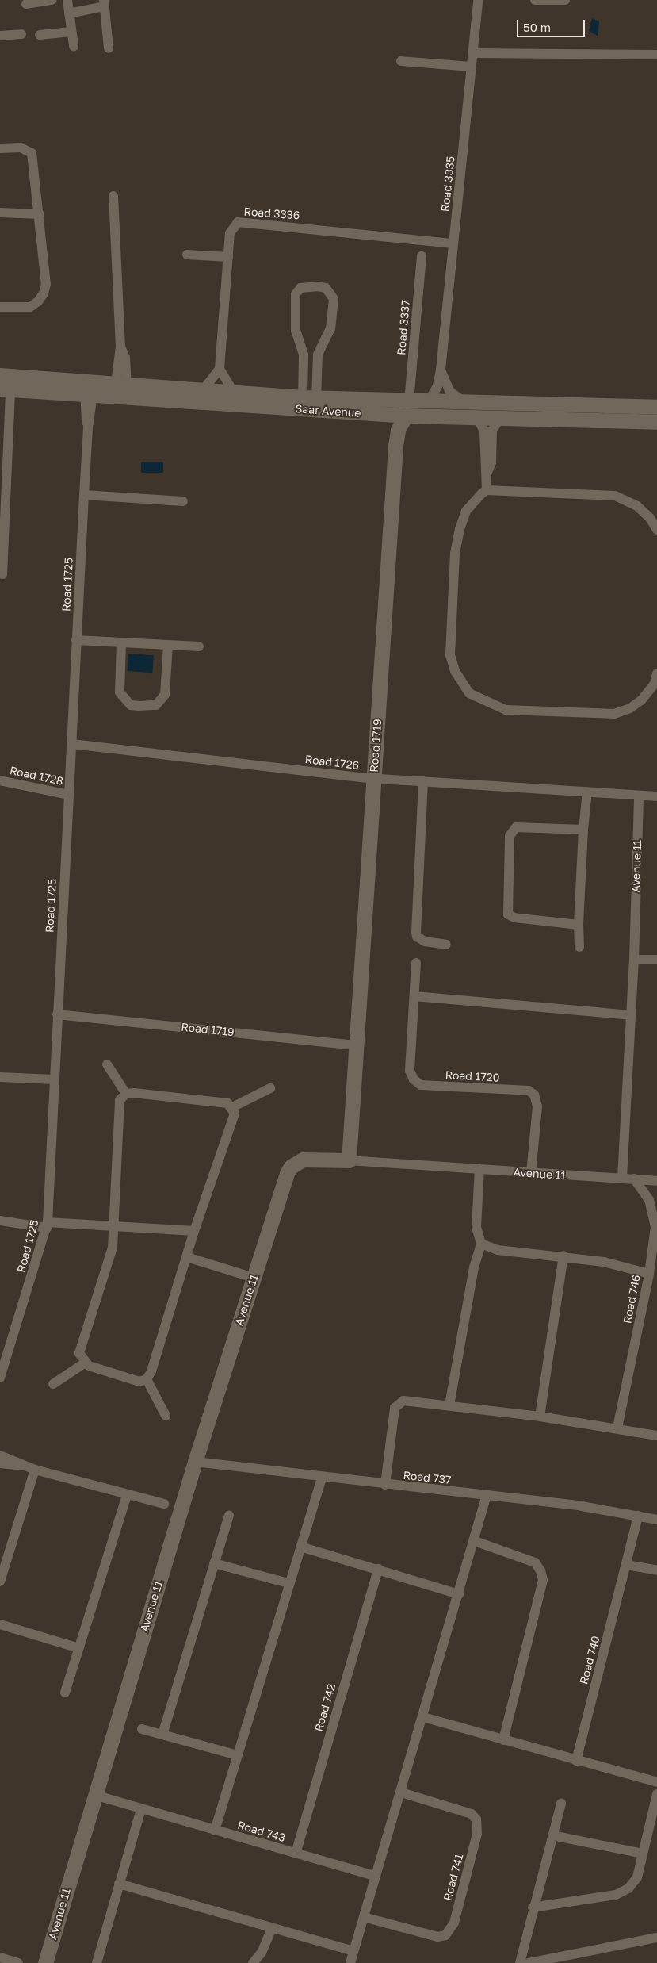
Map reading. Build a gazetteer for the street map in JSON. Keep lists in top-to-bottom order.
{
  "streets": {
    "street": [
      "Road 3335",
      "Road 3336",
      "Road 3337",
      "Saar Avenue",
      "Road 1725",
      "Road 1719",
      "Road 1726",
      "Road 1728",
      "Avenue 11",
      "Road 1720",
      "Road 746",
      "Road 737",
      "Road 740",
      "Road 742",
      "Road 743",
      "Road 741"
    ]
  },
  "crossings": [
    ["Road 3335", "Road 3336"],
    ["Road 3335", "Saar Avenue"],
    ["Road 3337", "Saar Avenue"],
    ["Saar Avenue", "Road 1725"],
    ["Saar Avenue", "Road 1719"],
    ["Road 1725", "Road 1719"],
    ["Road 1725", "Road 1726"],
    ["Road 1725", "Road 1728"],
    ["Road 1719", "Road 1726"],
    ["Road 1719", "Avenue 11"],
    ["Road 1726", "Avenue 11"],
    ["Avenue 11", "Road 1720"],
    ["Avenue 11", "Road 737"],
    ["Avenue 11", "Road 743"],
    ["Road 737", "Road 740"],
    ["Road 742", "Road 743"]
  ],
  "scale_bar": "50 m"
}
